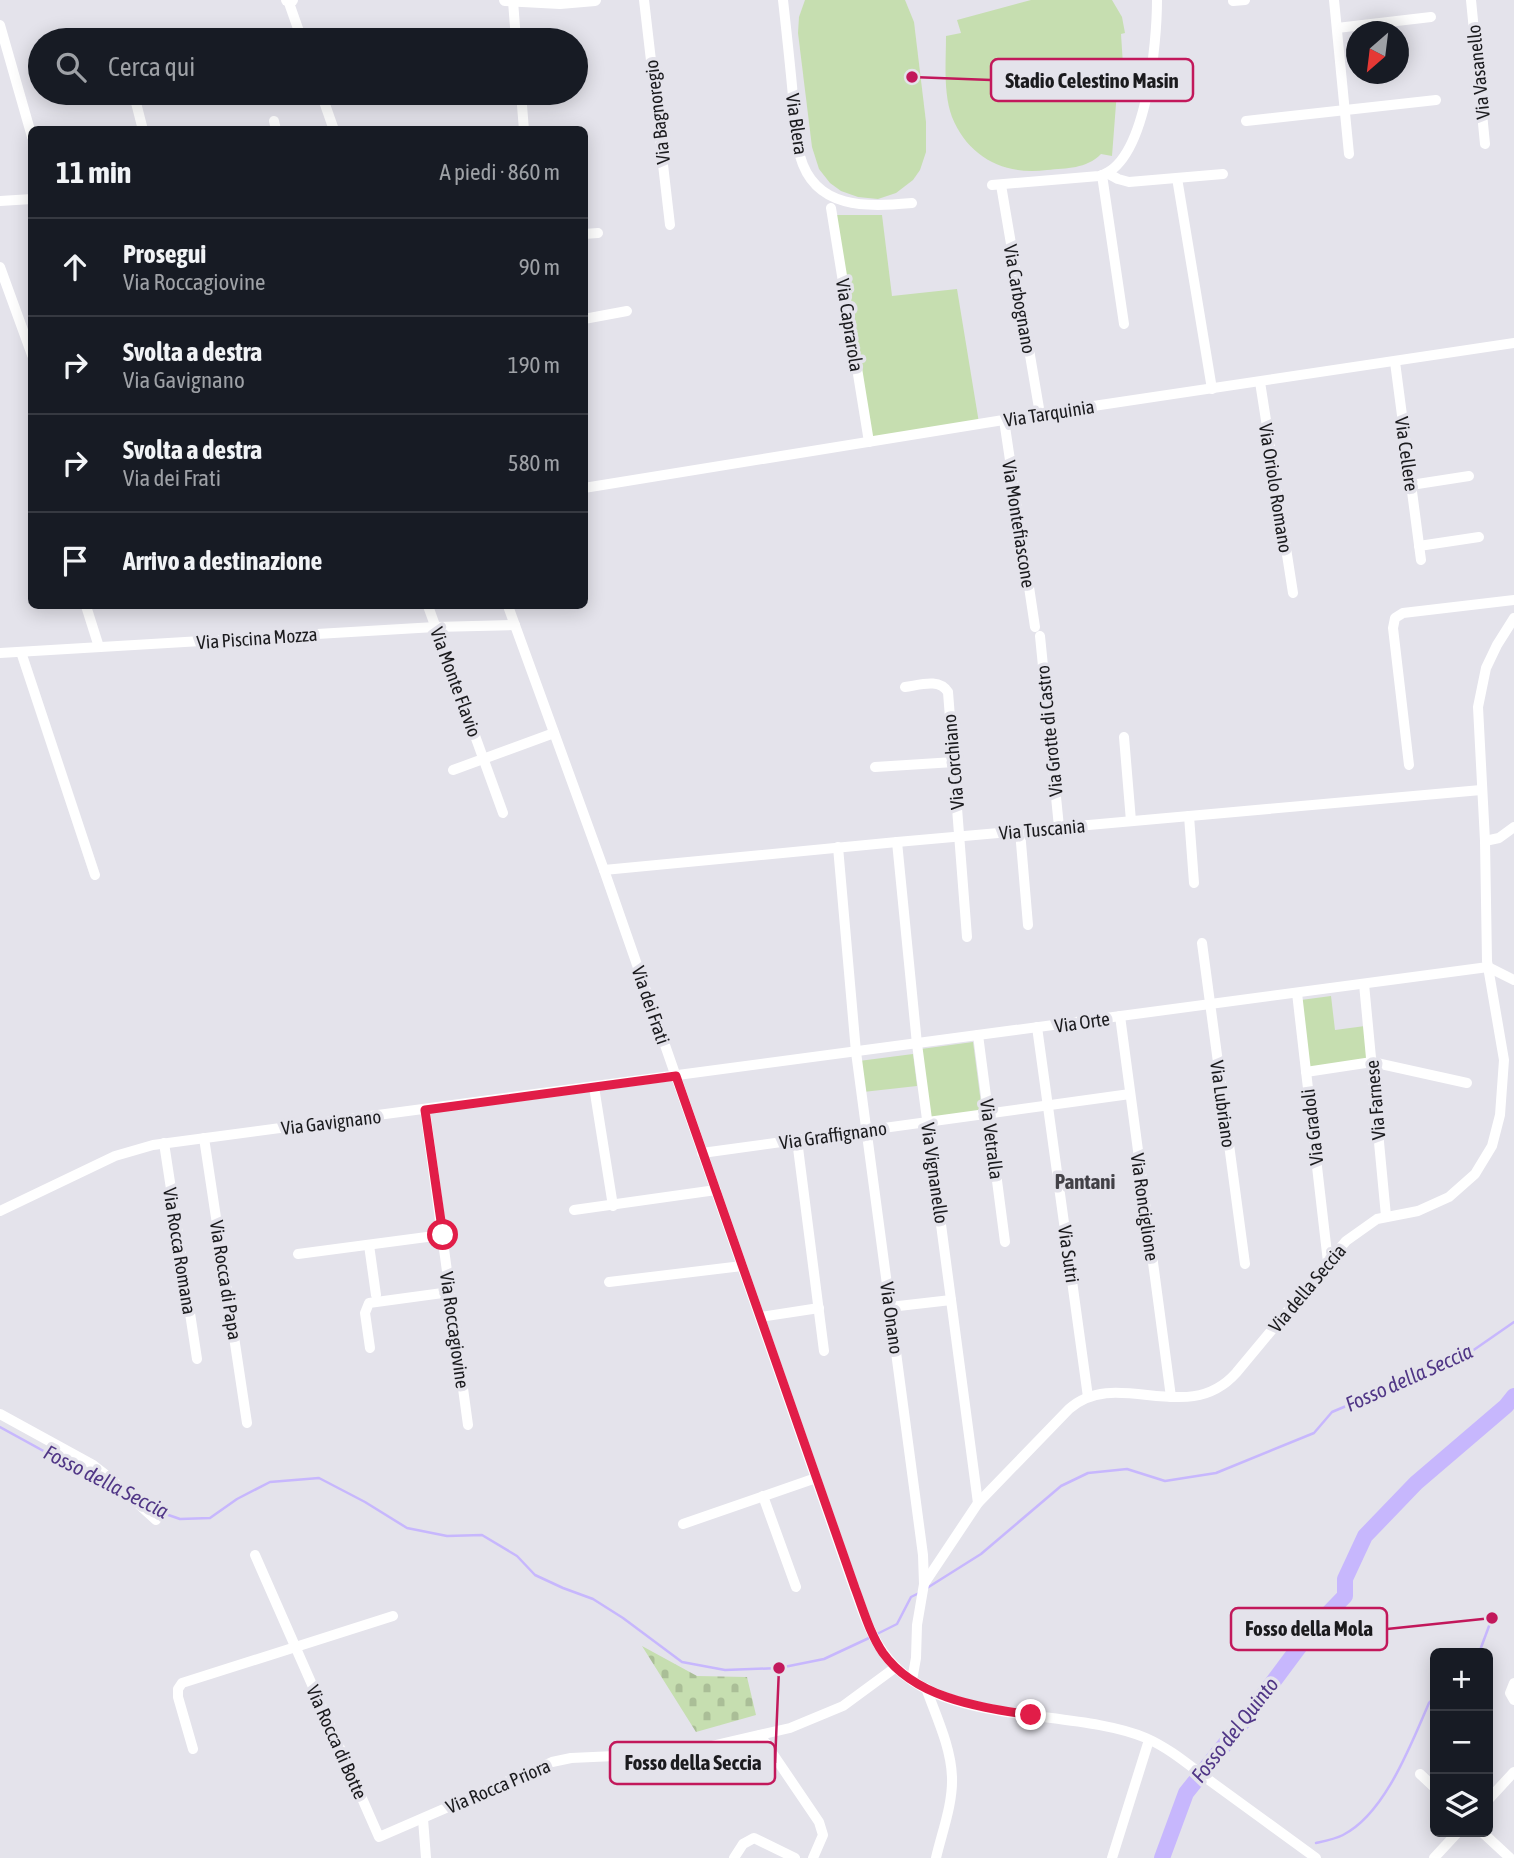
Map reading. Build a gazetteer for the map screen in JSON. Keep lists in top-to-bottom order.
{
  "streets": {
    "street": [
      "Via Vasanello",
      "Via Bagnoregio",
      "Via Blera",
      "Via Carbognano",
      "Via Caprarola",
      "Via Tarquinia",
      "Via Cellere",
      "Via Oriolo Romano",
      "Via Montefiascone",
      "Via Piscina Mozza",
      "Via Monte Flavio",
      "Via Grotte di Castro",
      "Via Corchiano",
      "Via Tuscania",
      "Via dei Frati",
      "Via Orte",
      "Via Farnese",
      "Via Lubriano",
      "Via Gavignano",
      "Via Gradoli",
      "Via Graffignano",
      "Via Vetralla",
      "Via Vignanello",
      "Via Ronciglione",
      "Via Rocca Romana",
      "Via Sutri",
      "Via Rocca di Papa",
      "Via della Seccia",
      "Via Onano",
      "Via Roccagiovine",
      "Via Rocca di Botte",
      "Via Rocca Priora"
    ]
  },
  "crossings": [
    ["Via Carbognano", "Via Tarquinia"],
    ["Via Caprarola", "Via Tarquinia"],
    ["Via Tarquinia", "Via Cellere"],
    ["Via Tarquinia", "Via Oriolo Romano"],
    ["Via Tarquinia", "Via Montefiascone"],
    ["Via Montefiascone", "Via Grotte di Castro"],
    ["Via Piscina Mozza", "Via Monte Flavio"],
    ["Via Piscina Mozza", "Via dei Frati"],
    ["Via Monte Flavio", "Via dei Frati"],
    ["Via Grotte di Castro", "Via Tuscania"],
    ["Via Corchiano", "Via Tuscania"],
    ["Via Tuscania", "Via dei Frati"],
    ["Via Tuscania", "Via Vignanello"],
    ["Via Tuscania", "Via della Seccia"],
    ["Via Tuscania", "Via Onano"],
    ["Via dei Frati", "Via Orte"],
    ["Via dei Frati", "Via Gavignano"],
    ["Via dei Frati", "Via Graffignano"],
    ["Via dei Frati", "Via Rocca Priora"],
    ["Via Orte", "Via Farnese"],
    ["Via Orte", "Via Lubriano"],
    ["Via Orte", "Via Gavignano"],
    ["Via Orte", "Via Gradoli"],
    ["Via Orte", "Via Vetralla"],
    ["Via Orte", "Via Vignanello"],
    ["Via Orte", "Via Ronciglione"],
    ["Via Orte", "Via Sutri"],
    ["Via Orte", "Via della Seccia"],
    ["Via Orte", "Via Onano"],
    ["Via Farnese", "Via della Seccia"],
    ["Via Gavignano", "Via Rocca Romana"],
    ["Via Gavignano", "Via Rocca di Papa"],
    ["Via Gavignano", "Via Roccagiovine"],
    ["Via Gradoli", "Via della Seccia"],
    ["Via Graffignano", "Via Vetralla"],
    ["Via Graffignano", "Via Vignanello"],
    ["Via Graffignano", "Via Ronciglione"],
    ["Via Graffignano", "Via Sutri"],
    ["Via Graffignano", "Via Onano"],
    ["Via Ronciglione", "Via della Seccia"],
    ["Via Sutri", "Via della Seccia"],
    ["Via Rocca di Botte", "Via Rocca Priora"]
  ],
  "districts": ["Pantani"],
  "water": ["Fosso della Seccia", "Fosso del Quinto"],
  "places": ["Stadio Celestino Masin", "Fosso della Mola", "Fosso della Seccia"],
  "north": "bottom left",
  "page": {
    "search": "Cerca qui",
    "heading": ["11 min", "A piedi · 860 m"],
    "list": [
      ["Prosegui", "Via Roccagiovine", "90 m"],
      ["Svolta a destra", "Via Gavignano", "190 m"],
      ["Svolta a destra", "Via dei Frati", "580 m"],
      "Arrivo a destinazione"
    ],
    "map_buttons": ["+", "−"]
  }
}
